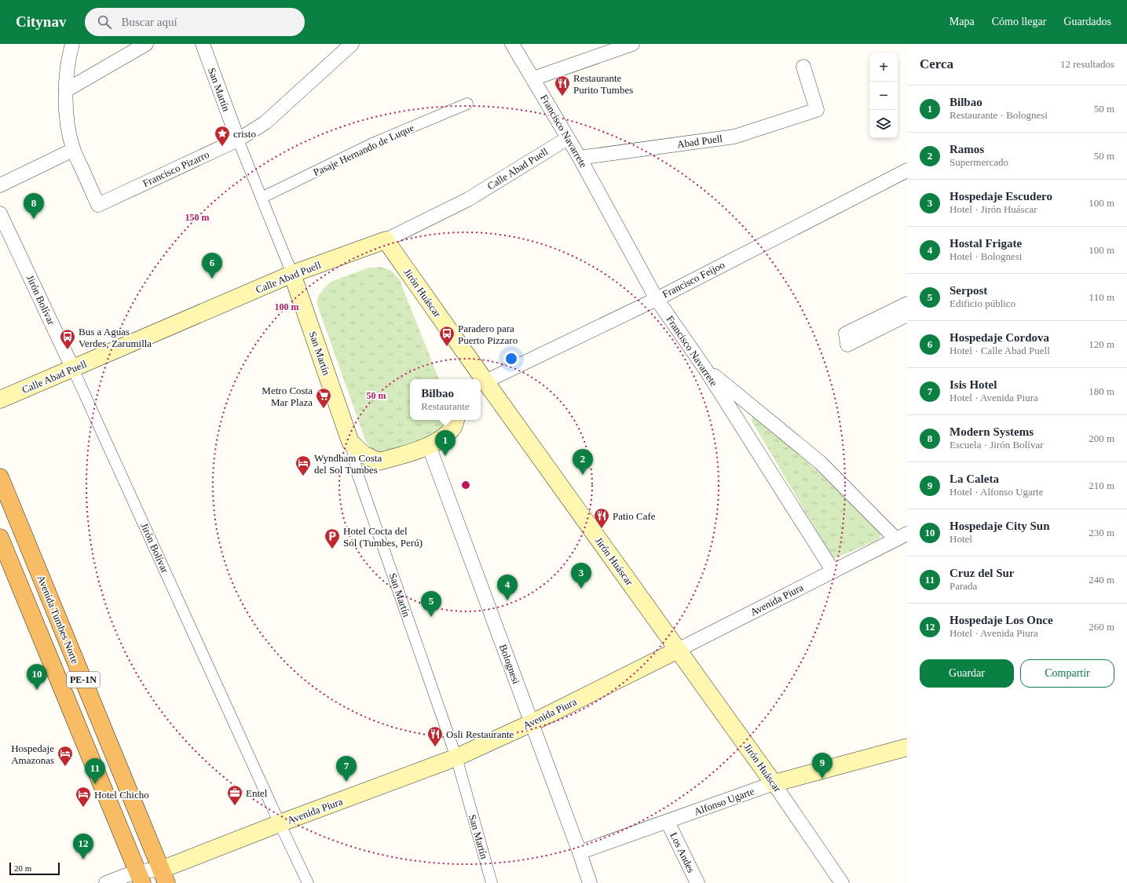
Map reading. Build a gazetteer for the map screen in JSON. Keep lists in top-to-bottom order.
{
  "streets": {
    "highway": ["Avenida Tumbes Norte", "PE-1N"],
    "main road": [
      "San Martín",
      "Calle Abad Puell",
      "Jirón Huáscar",
      "Avenida Piura",
      "Alfonso Ugarte"
    ],
    "street": [
      "Francisco Navarrete",
      "Abad Puell",
      "Pasaje Hernando de Luque",
      "Francisco Pizarro",
      "Francisco Feijoo",
      "Jirón Bolívar",
      "Bolognesi",
      "Los Andes"
    ]
  },
  "crossings": [
    ["San Martín", "Pasaje Hernando de Luque"],
    ["San Martín", "Francisco Pizarro"],
    ["San Martín", "Calle Abad Puell"],
    ["San Martín", "Avenida Piura"],
    ["Francisco Navarrete", "Abad Puell"],
    ["Francisco Navarrete", "Calle Abad Puell"],
    ["Francisco Navarrete", "Francisco Feijoo"],
    ["Francisco Navarrete", "Avenida Piura"],
    ["Calle Abad Puell", "Jirón Huáscar"],
    ["Calle Abad Puell", "Jirón Bolívar"],
    ["Francisco Feijoo", "Jirón Huáscar"],
    ["Jirón Huáscar", "Avenida Piura"],
    ["Jirón Huáscar", "Alfonso Ugarte"],
    ["Jirón Bolívar", "Avenida Piura"],
    ["Avenida Piura", "Avenida Tumbes Norte"],
    ["Avenida Piura", "Bolognesi"],
    ["Avenida Piura", "PE-1N"],
    ["Bolognesi", "Alfonso Ugarte"],
    ["Alfonso Ugarte", "Los Andes"]
  ],
  "places": {
    "restaurant": ["Restaurante Purito Tumbes", "Patio Cafe", "Osli Restaurante"],
    "place": ["cristo"],
    "bus stop": ["Paradero para Puerto Pizzaro", "Bus a Aguas Verdes, Zarumilla"],
    "supermarket": ["Metro Costa Mar Plaza"],
    "hotel": ["Wyndham Costa del Sol Tumbes", "Hospedaje Amazonas", "Hotel Chicho"],
    "parking": ["Hotel Cocta del Sol (Tumbes, Perú)"],
    "office": ["Entel"]
  },
  "scale_bar": "20 m",
  "page": {
    "header": "Citynav",
    "search": "Buscar aquí",
    "nav": ["Mapa", "Cómo llegar", "Guardados"],
    "heading": ["Cerca", "12 resultados"],
    "map_buttons": ["+", "−"],
    "list": [
      {
        "mark": "1",
        "name": "Bilbao",
        "note": "Restaurante · Bolognesi",
        "value": "50 m"
      },
      {
        "mark": "2",
        "name": "Ramos",
        "note": "Supermercado",
        "value": "50 m"
      },
      {
        "mark": "3",
        "name": "Hospedaje Escudero",
        "note": "Hotel · Jirón Huáscar",
        "value": "100 m"
      },
      {
        "mark": "4",
        "name": "Hostal Frigate",
        "note": "Hotel · Bolognesi",
        "value": "100 m"
      },
      {
        "mark": "5",
        "name": "Serpost",
        "note": "Edificio público",
        "value": "110 m"
      },
      {
        "mark": "6",
        "name": "Hospedaje Cordova",
        "note": "Hotel · Calle Abad Puell",
        "value": "120 m"
      },
      {
        "mark": "7",
        "name": "Isis Hotel",
        "note": "Hotel · Avenida Piura",
        "value": "180 m"
      },
      {
        "mark": "8",
        "name": "Modern Systems",
        "note": "Escuela · Jirón Bolívar",
        "value": "200 m"
      },
      {
        "mark": "9",
        "name": "La Caleta",
        "note": "Hotel · Alfonso Ugarte",
        "value": "210 m"
      },
      {
        "mark": "10",
        "name": "Hospedaje City Sun",
        "note": "Hotel",
        "value": "230 m"
      },
      {
        "mark": "11",
        "name": "Cruz del Sur",
        "note": "Parada",
        "value": "240 m"
      },
      {
        "mark": "12",
        "name": "Hospedaje Los Once",
        "note": "Hotel · Avenida Piura",
        "value": "260 m"
      }
    ],
    "pins": [
      "8",
      "6",
      "1",
      "2",
      "3",
      "4",
      "5",
      "10",
      "9",
      "7",
      "11",
      "12"
    ],
    "popup": ["Bilbao", "Restaurante"],
    "buttons": ["Guardar", "Compartir"],
    "scale": "20 m"
  },
  "rings": ["150 m", "100 m", "50 m"]
}
